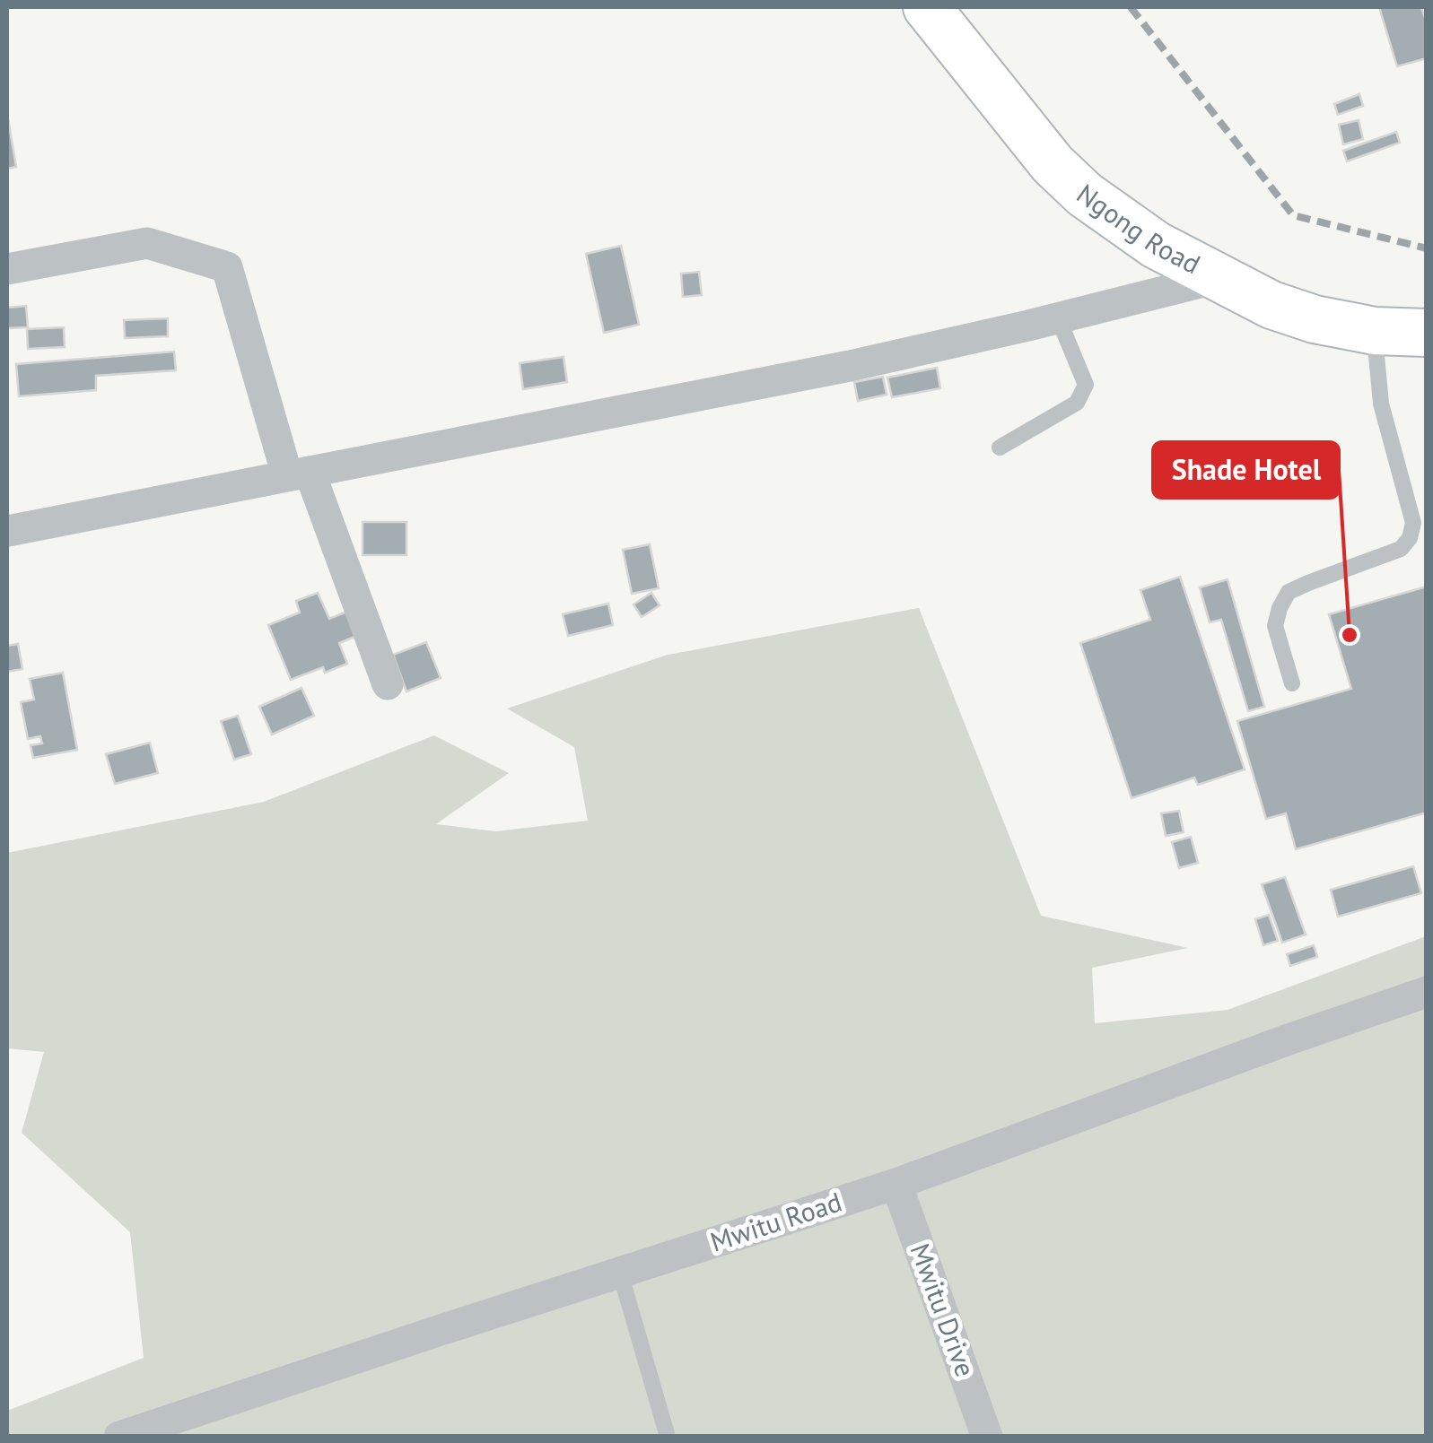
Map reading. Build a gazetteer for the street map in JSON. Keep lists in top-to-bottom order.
{
  "streets": {
    "main road": ["Ngong Road"],
    "street": ["Mwitu Road", "Mwitu Drive"]
  },
  "crossings": [
    ["Mwitu Road", "Mwitu Drive"]
  ],
  "places": ["Shade Hotel"]
}
